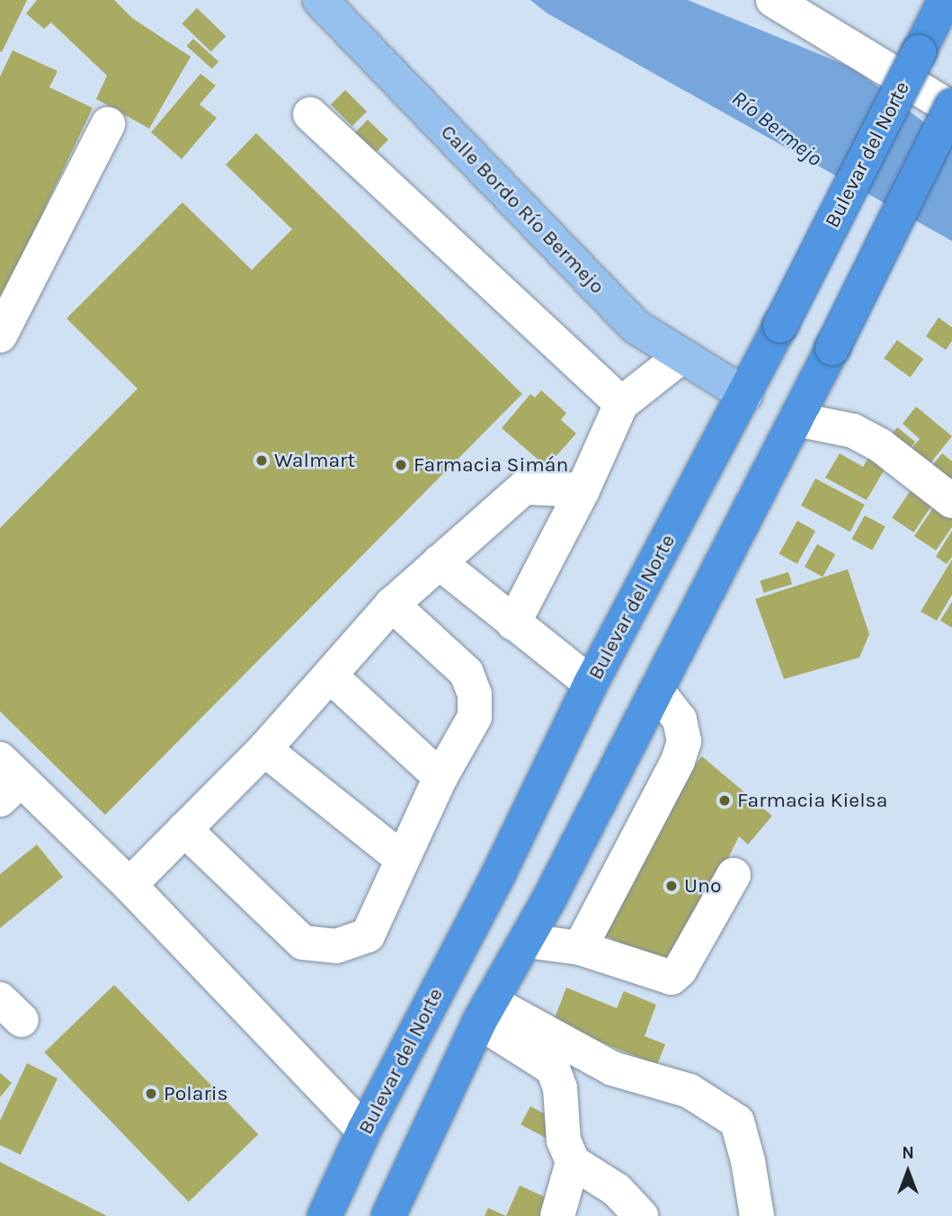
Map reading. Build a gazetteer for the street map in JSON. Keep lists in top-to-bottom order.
{
  "streets": {
    "highway": ["Bulevar del Norte"],
    "main road": ["Calle Bordo Río Bermejo"]
  },
  "crossings": [
    ["Bulevar del Norte", "Calle Bordo Río Bermejo"]
  ],
  "water": ["Río Bermejo"],
  "places": [
    "Walmart",
    "Farmacia Simán",
    "Farmacia Kielsa",
    "Uno",
    "Polaris"
  ],
  "north": "top"
}
